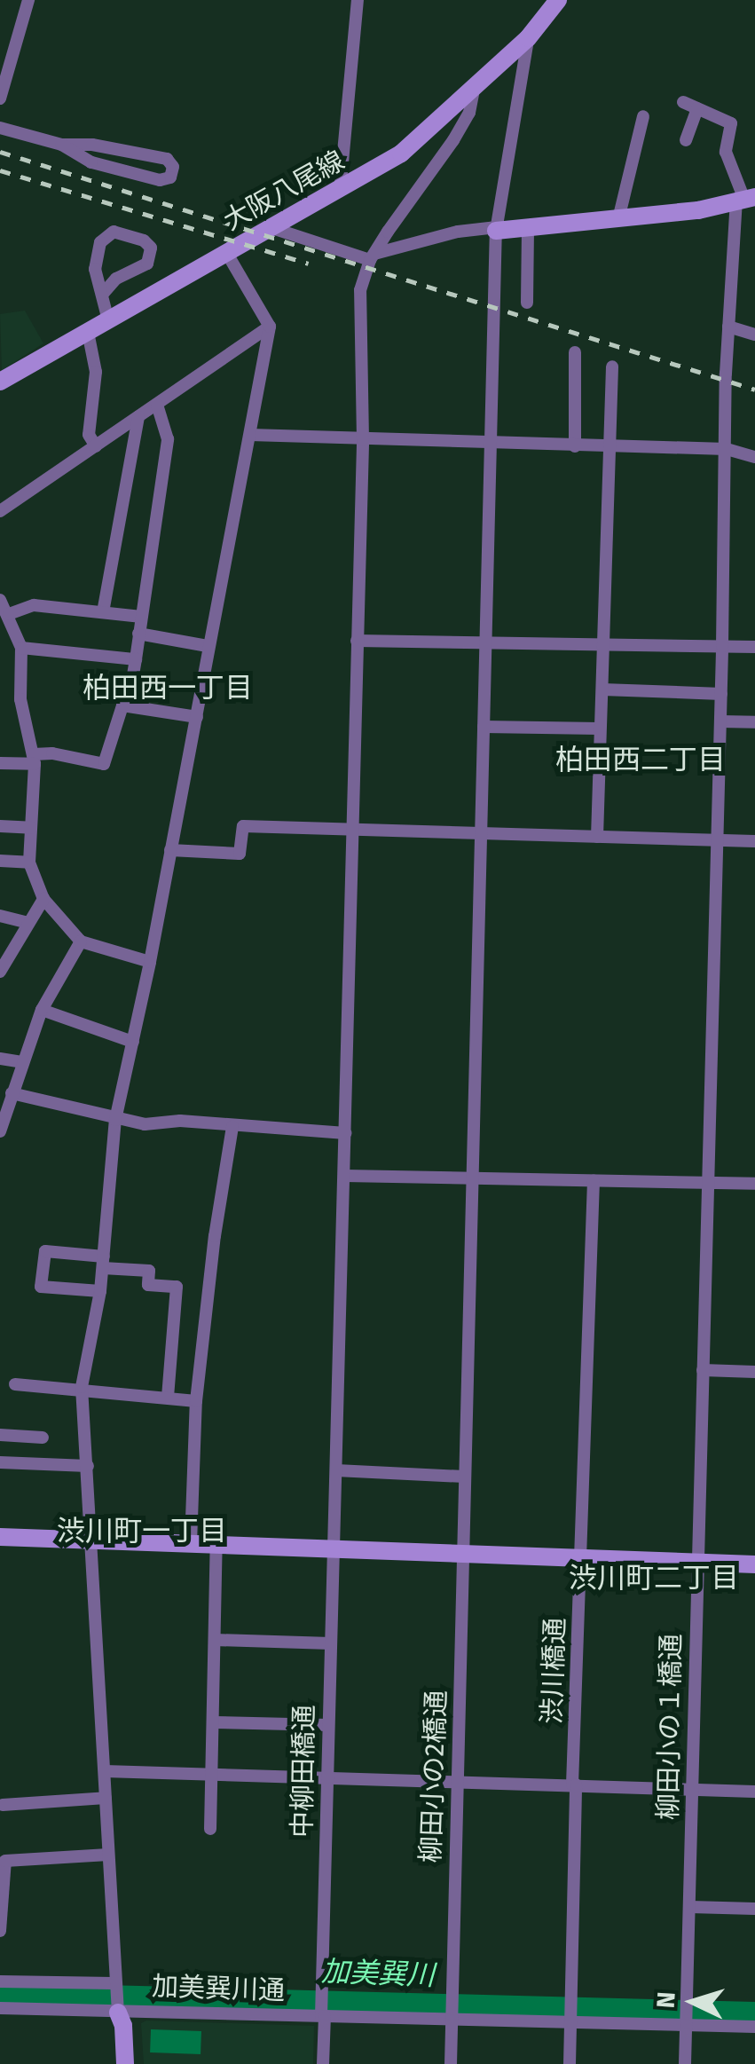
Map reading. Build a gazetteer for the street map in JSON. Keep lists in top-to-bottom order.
{
  "streets": {
    "street": [
      "大阪八尾線",
      "渋川橋通",
      "柳田小の１橋通",
      "中柳田橋通",
      "柳田小の2橋通",
      "加美巽川通"
    ]
  },
  "crossings": [
    ["大阪八尾線", "柳田小の2橋通"],
    ["渋川橋通", "加美巽川通"],
    ["柳田小の１橋通", "加美巽川通"],
    ["中柳田橋通", "加美巽川通"],
    ["柳田小の2橋通", "加美巽川通"]
  ],
  "districts": [
    "柏田西一丁目",
    "柏田西二丁目",
    "渋川町一丁目",
    "渋川町二丁目"
  ],
  "water": ["加美巽川"],
  "north": "left"
}
